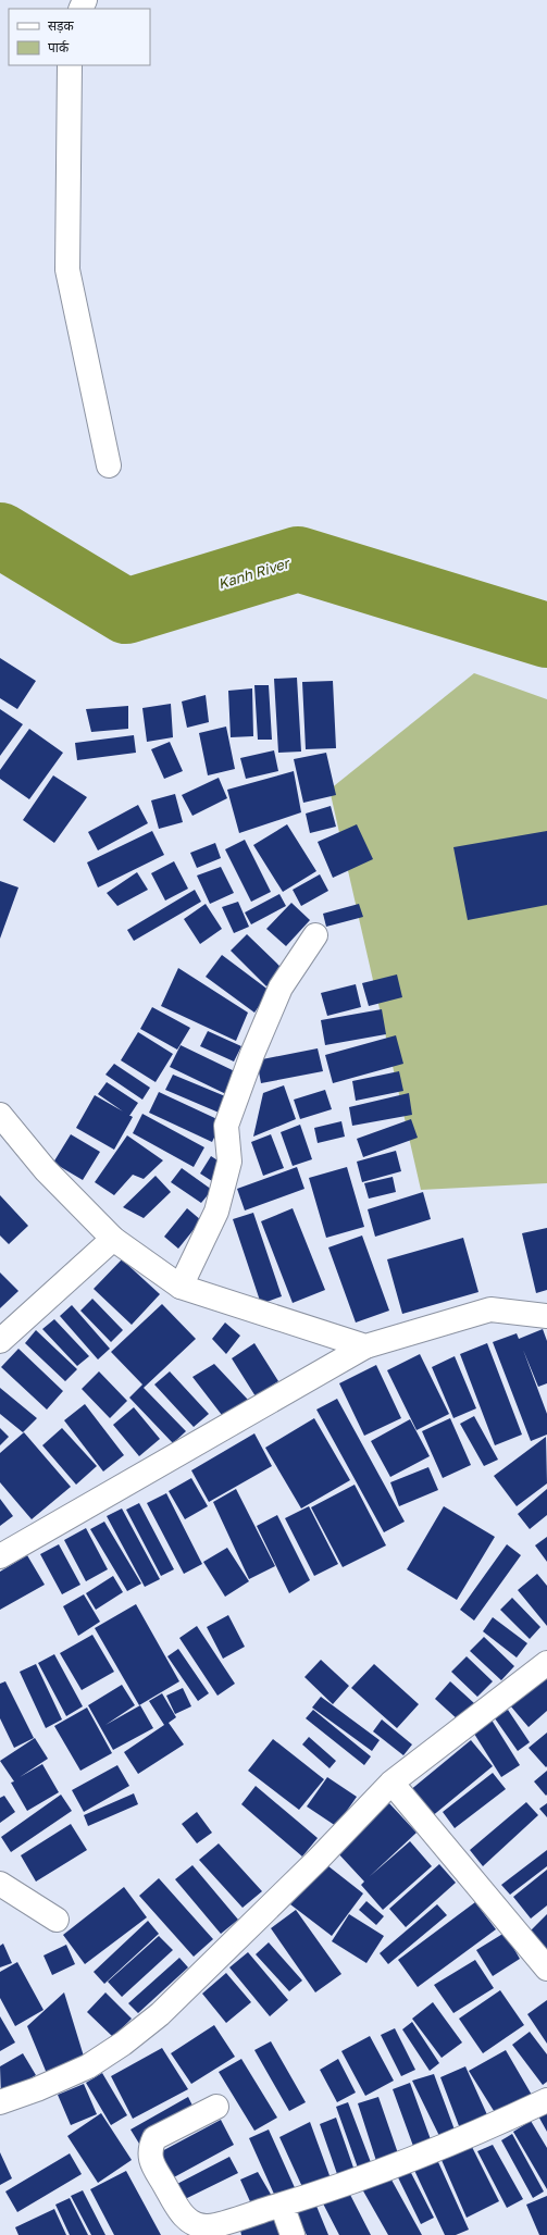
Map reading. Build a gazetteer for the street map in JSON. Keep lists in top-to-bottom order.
{
  "water": ["Kanh River"],
  "legend": ["सड़क", "पार्क"]
}
